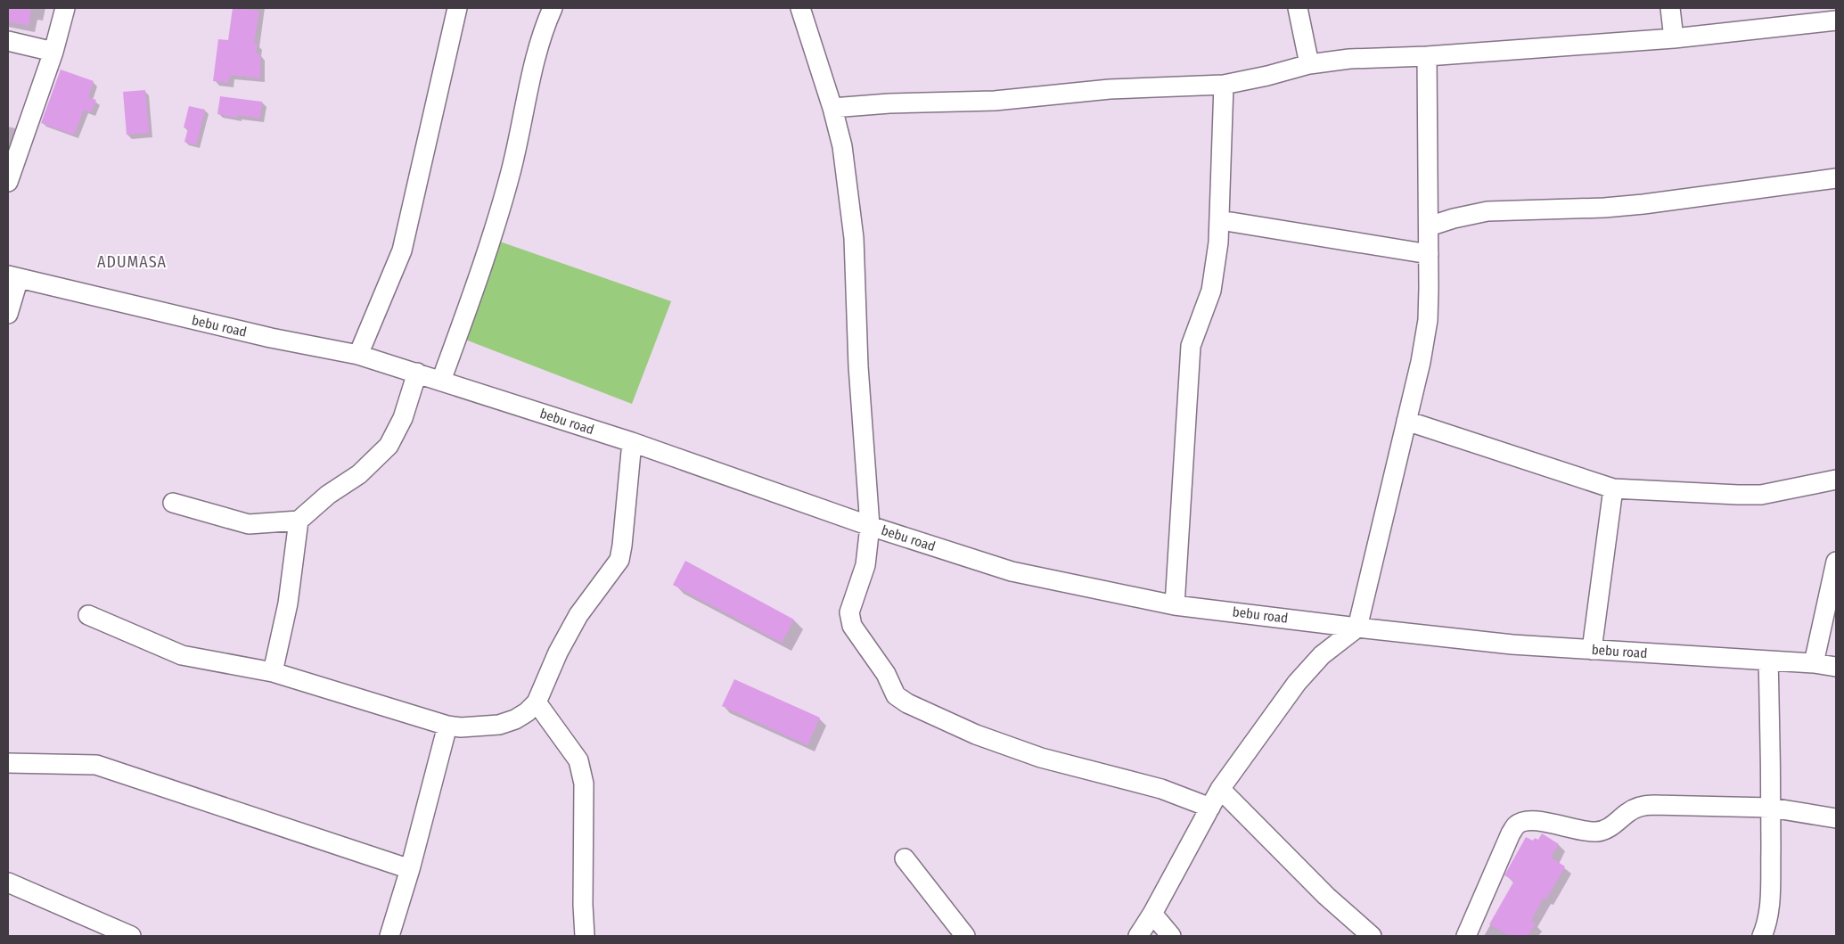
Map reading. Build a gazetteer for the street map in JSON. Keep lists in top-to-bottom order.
{
  "streets": {
    "street": ["bebu road"]
  },
  "districts": ["ADUMASA"]
}
